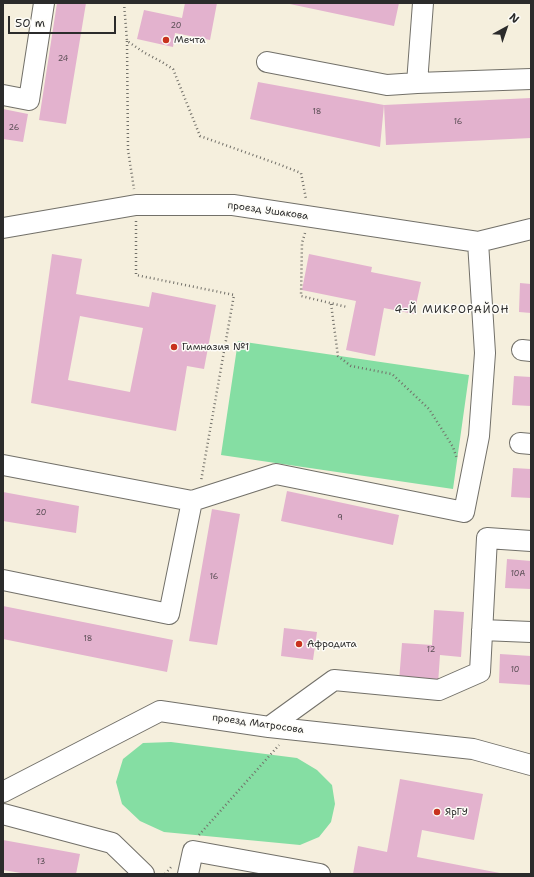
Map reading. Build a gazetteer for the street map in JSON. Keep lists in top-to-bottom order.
{
  "streets": {
    "street": ["проезд Ушакова", "проезд Матросова"]
  },
  "districts": ["4-Й МИКРОРАЙОН"],
  "places": [
    "Мечта",
    "Гимназия №1",
    "Афродита",
    "ЯрГУ"
  ],
  "house_numbers": [
    "20",
    "24",
    "18",
    "16",
    "26",
    "20",
    "9",
    "10А",
    "16",
    "18",
    "12",
    "10",
    "13"
  ],
  "scale_bar": "50 m",
  "north": "top right"
}
